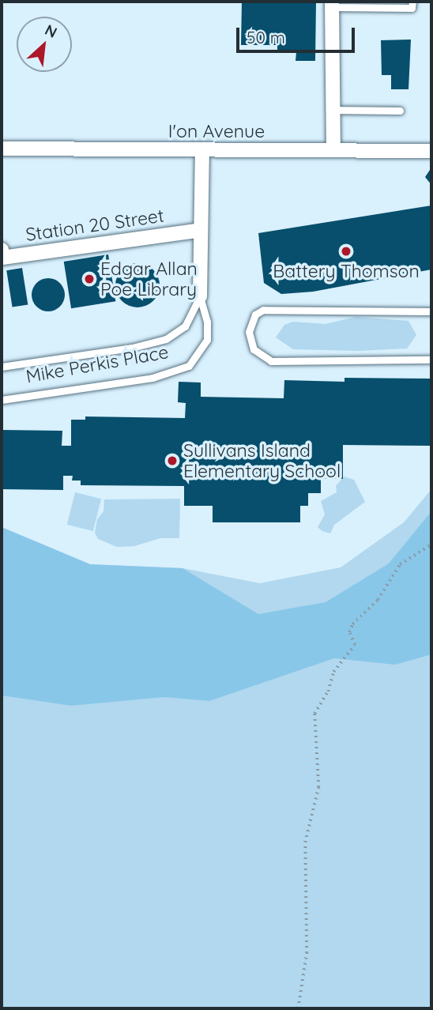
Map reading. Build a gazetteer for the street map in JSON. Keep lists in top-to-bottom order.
{
  "streets": {
    "street": ["I'on Avenue", "Station 20 Street", "Mike Perkis Place"]
  },
  "crossings": [
    ["I'on Avenue", "Mike Perkis Place"],
    ["Station 20 Street", "Mike Perkis Place"]
  ],
  "places": ["Battery Thomson", "Edgar Allan Poe Library", "Sullivans Island Elementary School"],
  "scale_bar": "50 m",
  "north": "top right"
}
